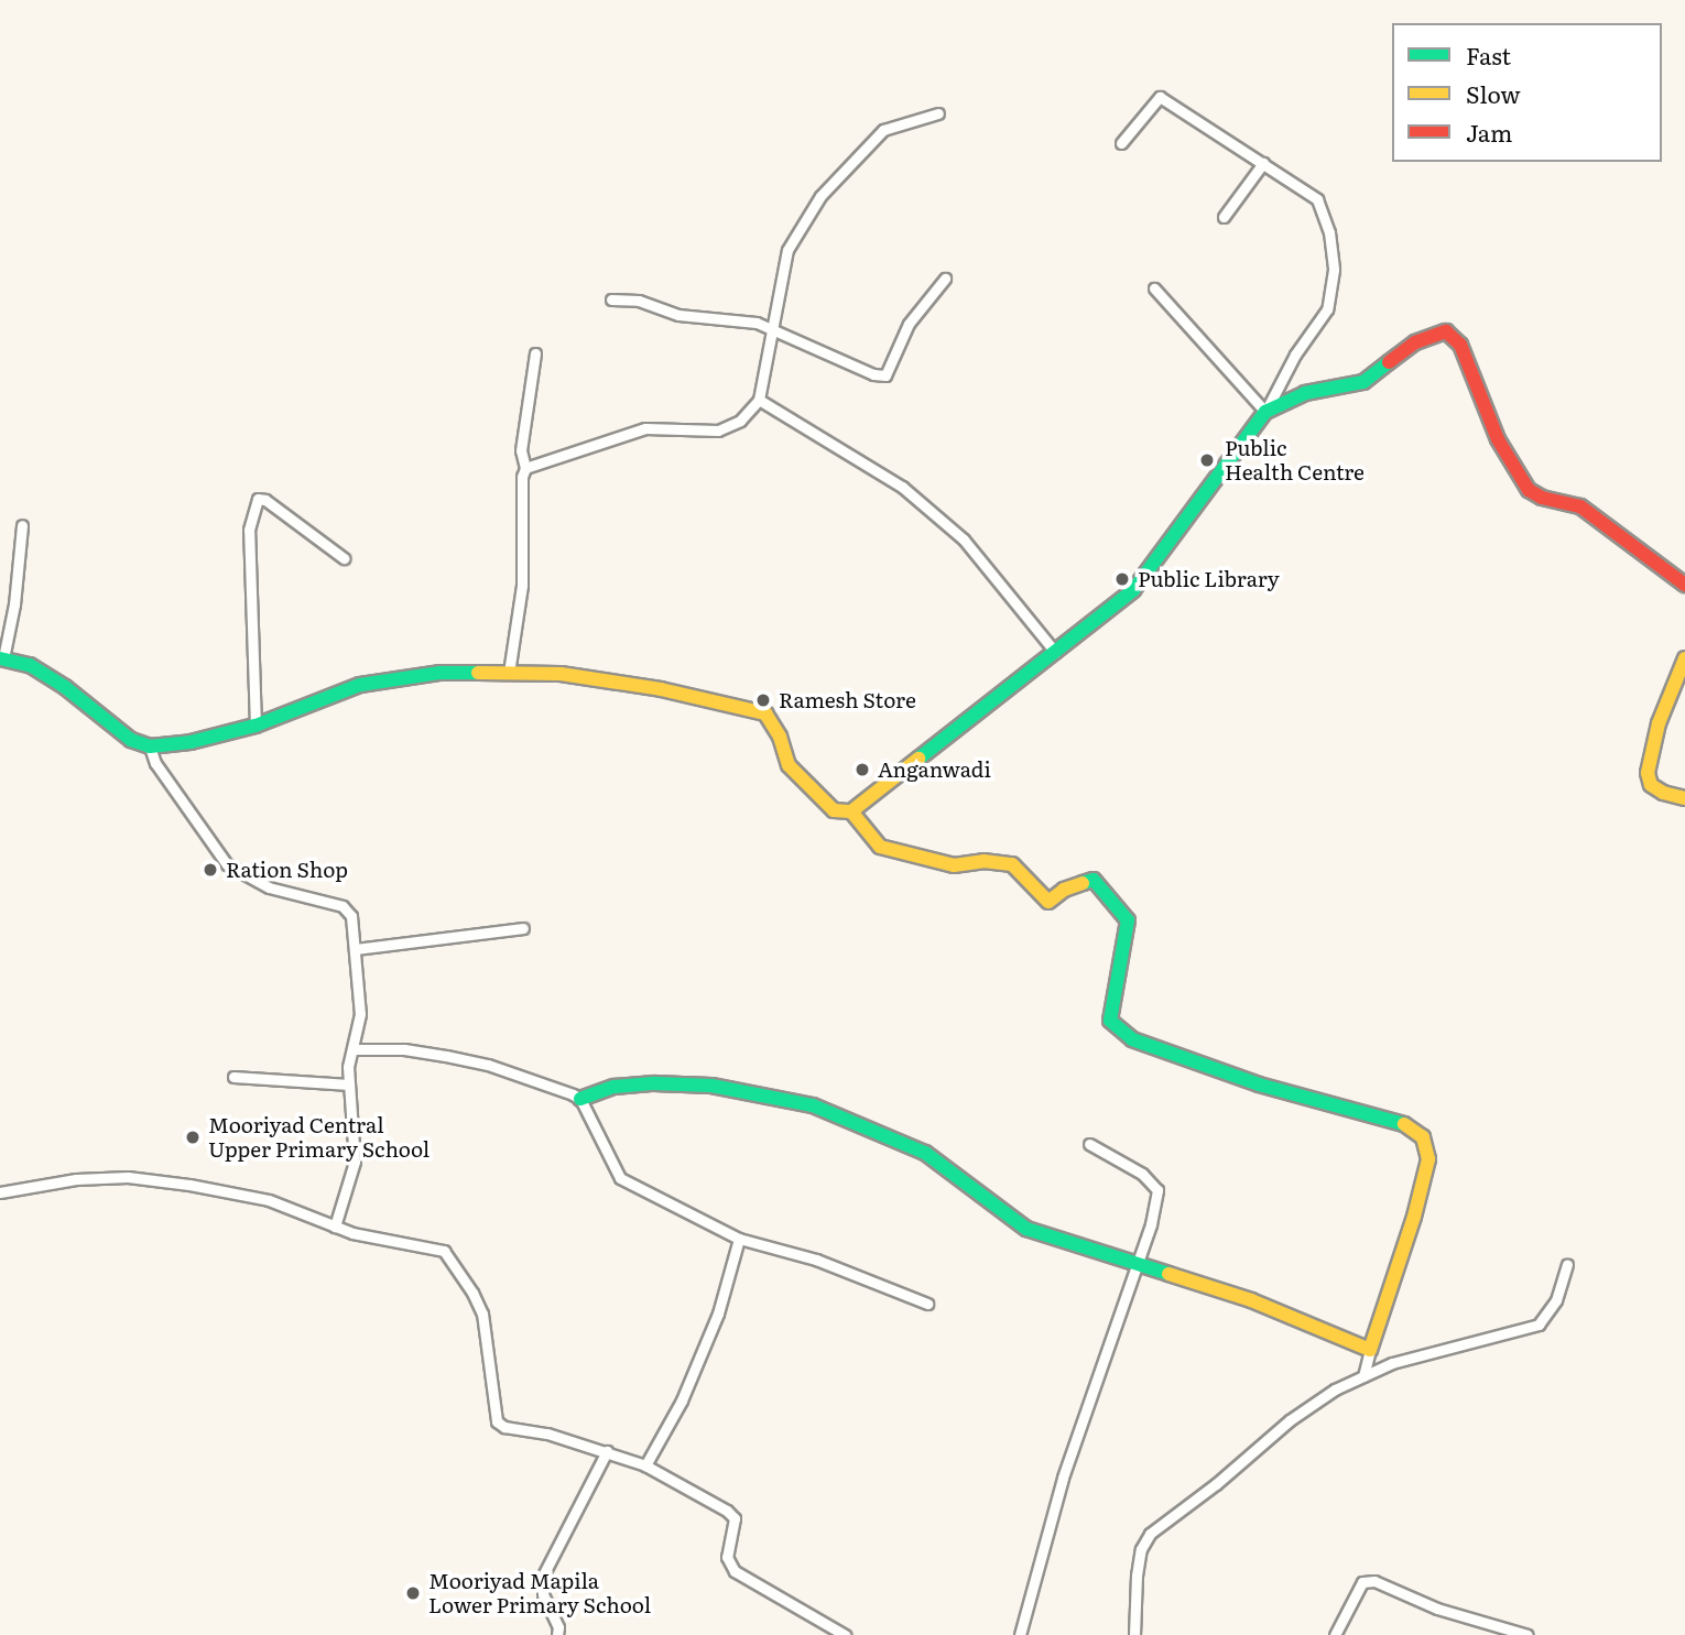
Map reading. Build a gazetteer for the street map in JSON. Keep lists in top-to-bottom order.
{
  "places": [
    "Public Health Centre",
    "Public Library",
    "Ramesh Store",
    "Anganwadi",
    "Ration Shop",
    "Mooriyad Central Upper Primary School",
    "Mooriyad Mapila Lower Primary School"
  ],
  "legend": ["Fast", "Slow", "Jam"]
}
